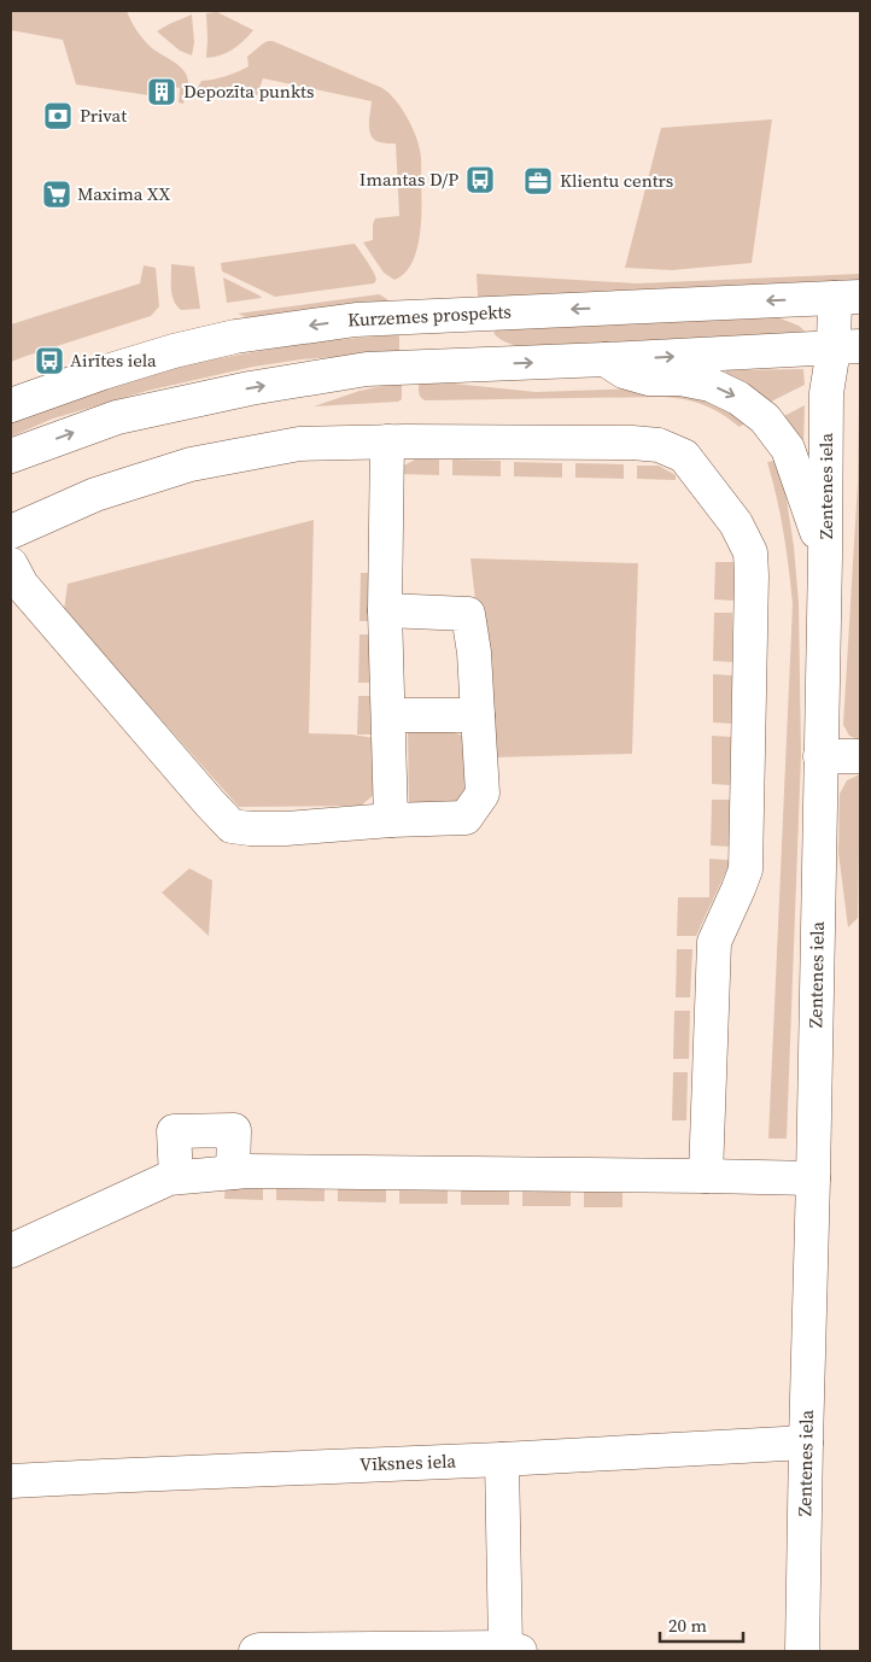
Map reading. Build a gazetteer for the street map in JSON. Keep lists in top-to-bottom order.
{
  "streets": {
    "street": ["Kurzemes prospekts", "Zentenes iela", "Vīksnes iela"]
  },
  "crossings": [
    ["Kurzemes prospekts", "Zentenes iela"],
    ["Zentenes iela", "Vīksnes iela"]
  ],
  "places": {
    "building": ["Depozīta punkts"],
    "bank": ["Privat"],
    "bus stop": ["Imantas D/P", "Airītes iela"],
    "office": ["Klientu centrs"],
    "supermarket": ["Maxima XX"]
  },
  "scale_bar": "20 m"
}
